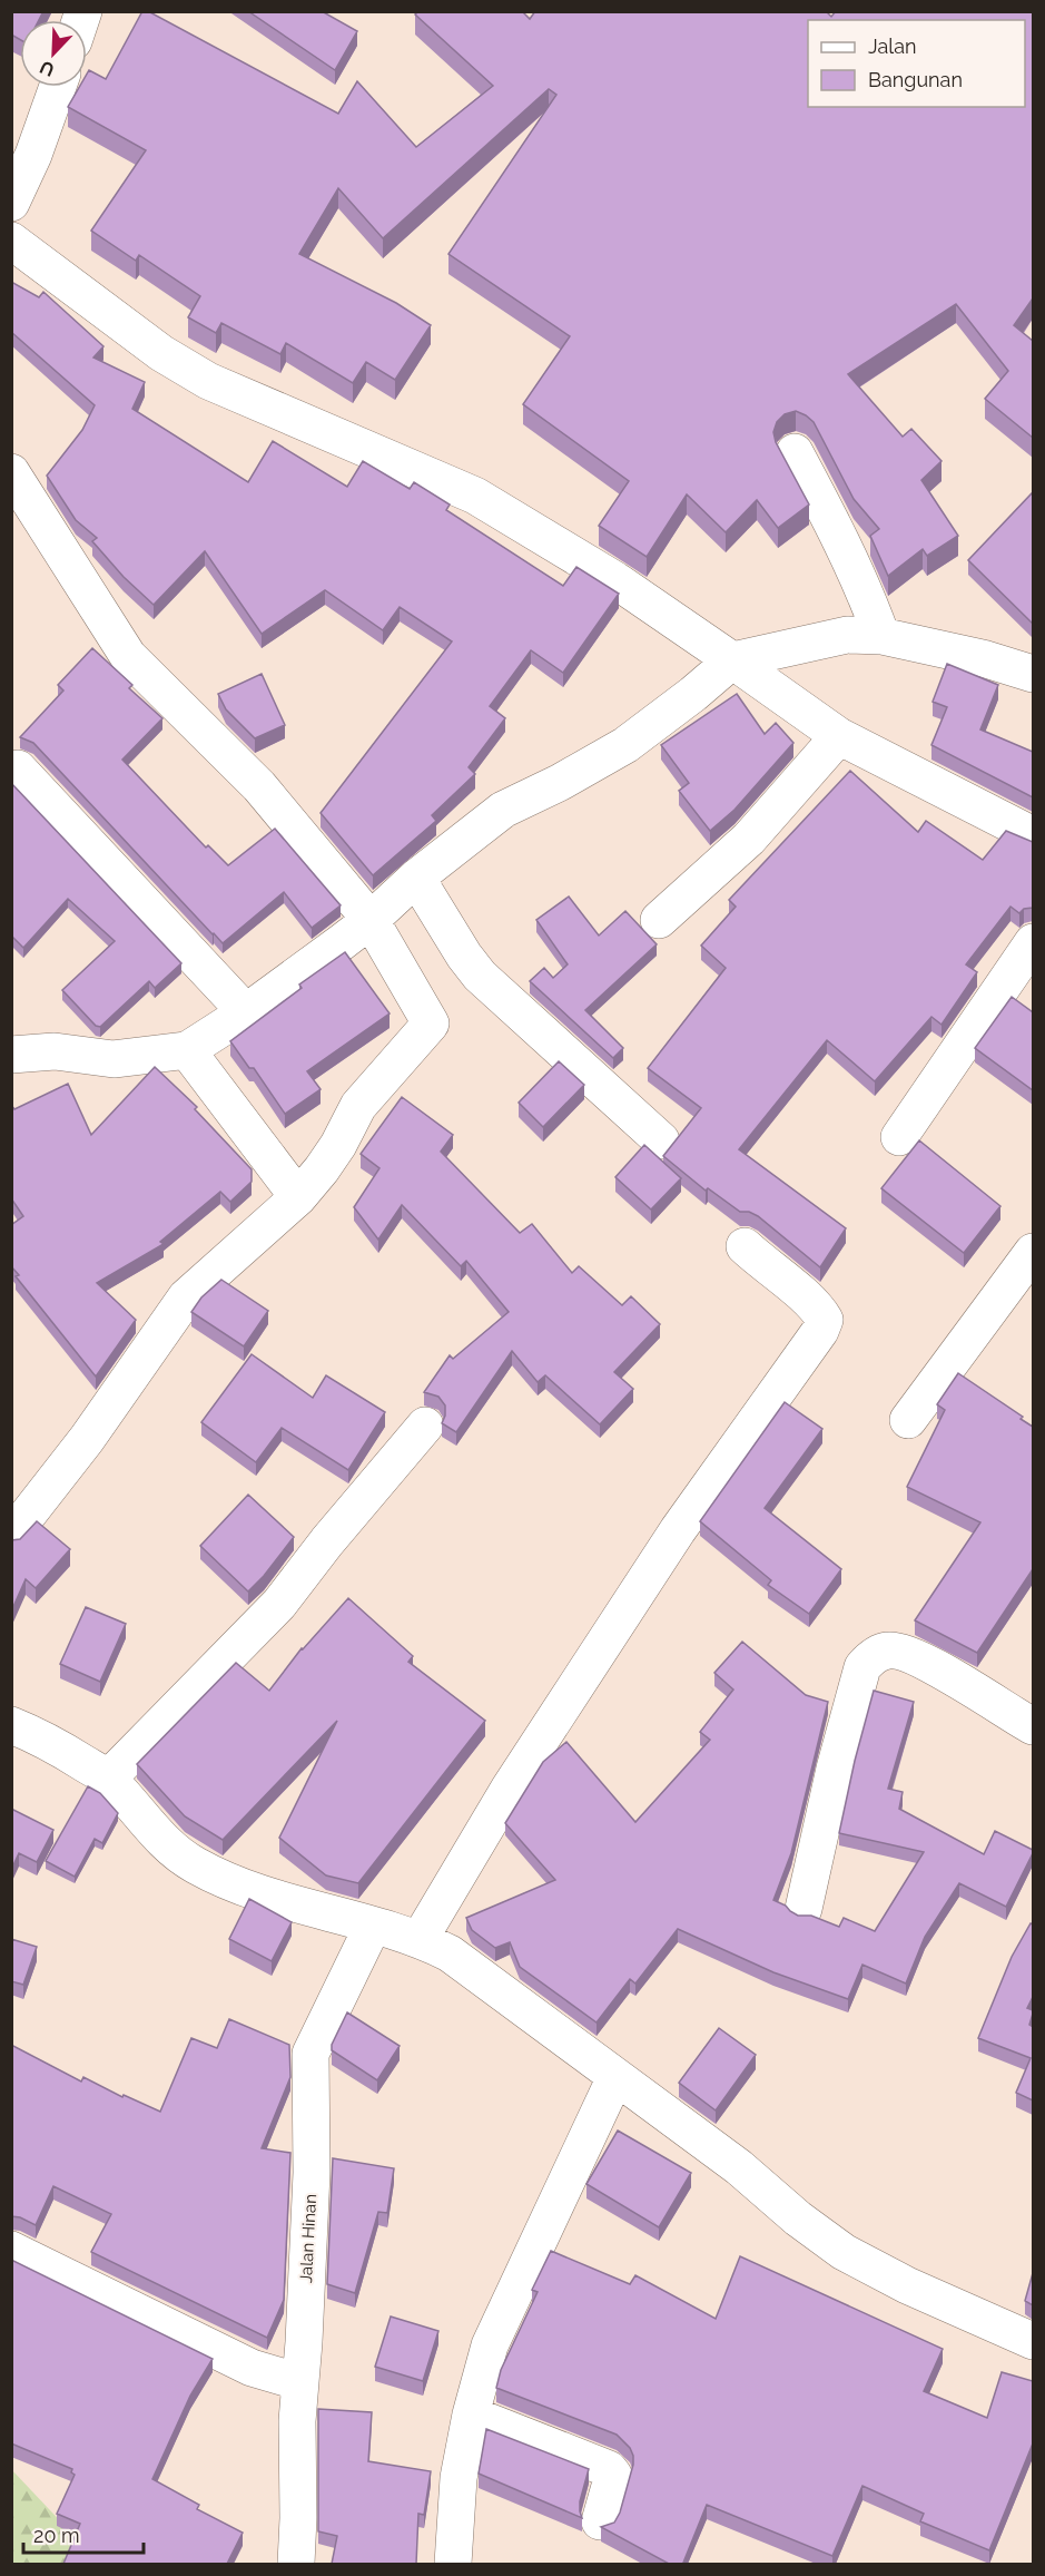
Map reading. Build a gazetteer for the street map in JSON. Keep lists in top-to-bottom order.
{
  "streets": {
    "street": ["Jalan Hinan"]
  },
  "legend": ["Jalan", "Bangunan"],
  "scale_bar": "20 m",
  "north": "bottom left"
}
